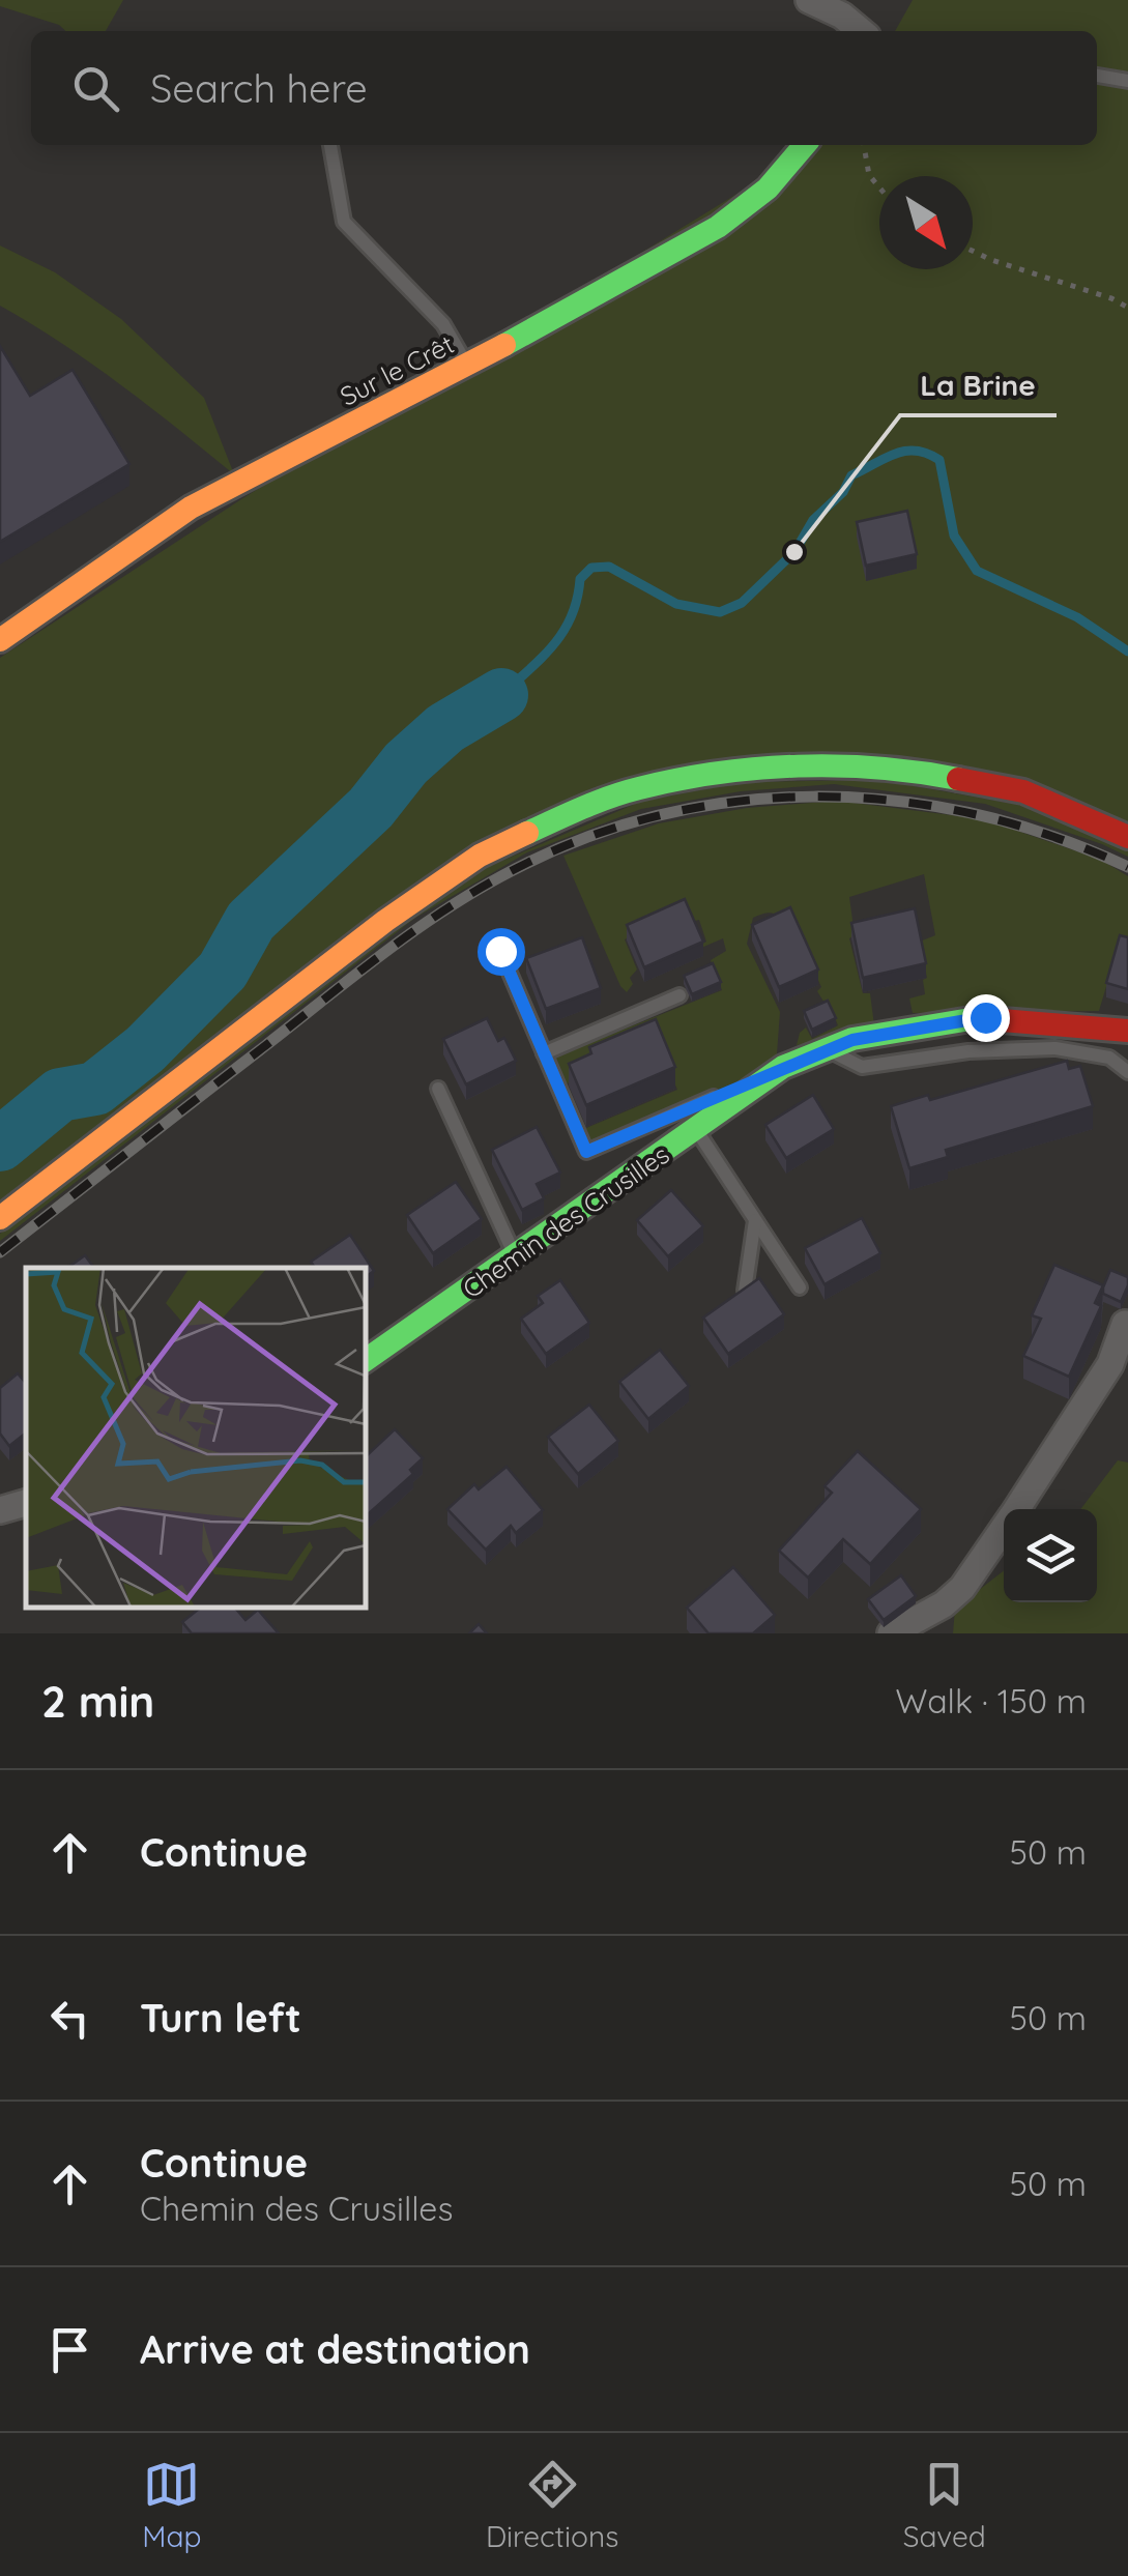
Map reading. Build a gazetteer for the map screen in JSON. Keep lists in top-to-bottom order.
{
  "streets": {
    "street": ["Sur le Crêt", "Chemin des Crusilles"]
  },
  "places": ["La Brine"],
  "north": "bottom right",
  "page": {
    "search": "Search here",
    "heading": ["2 min", "Walk · 150 m"],
    "list": [
      ["Continue", "50 m"],
      ["Turn left", "50 m"],
      ["Continue", "Chemin des Crusilles", "50 m"],
      "Arrive at destination"
    ],
    "nav": ["Map", "Directions", "Saved"]
  }
}
